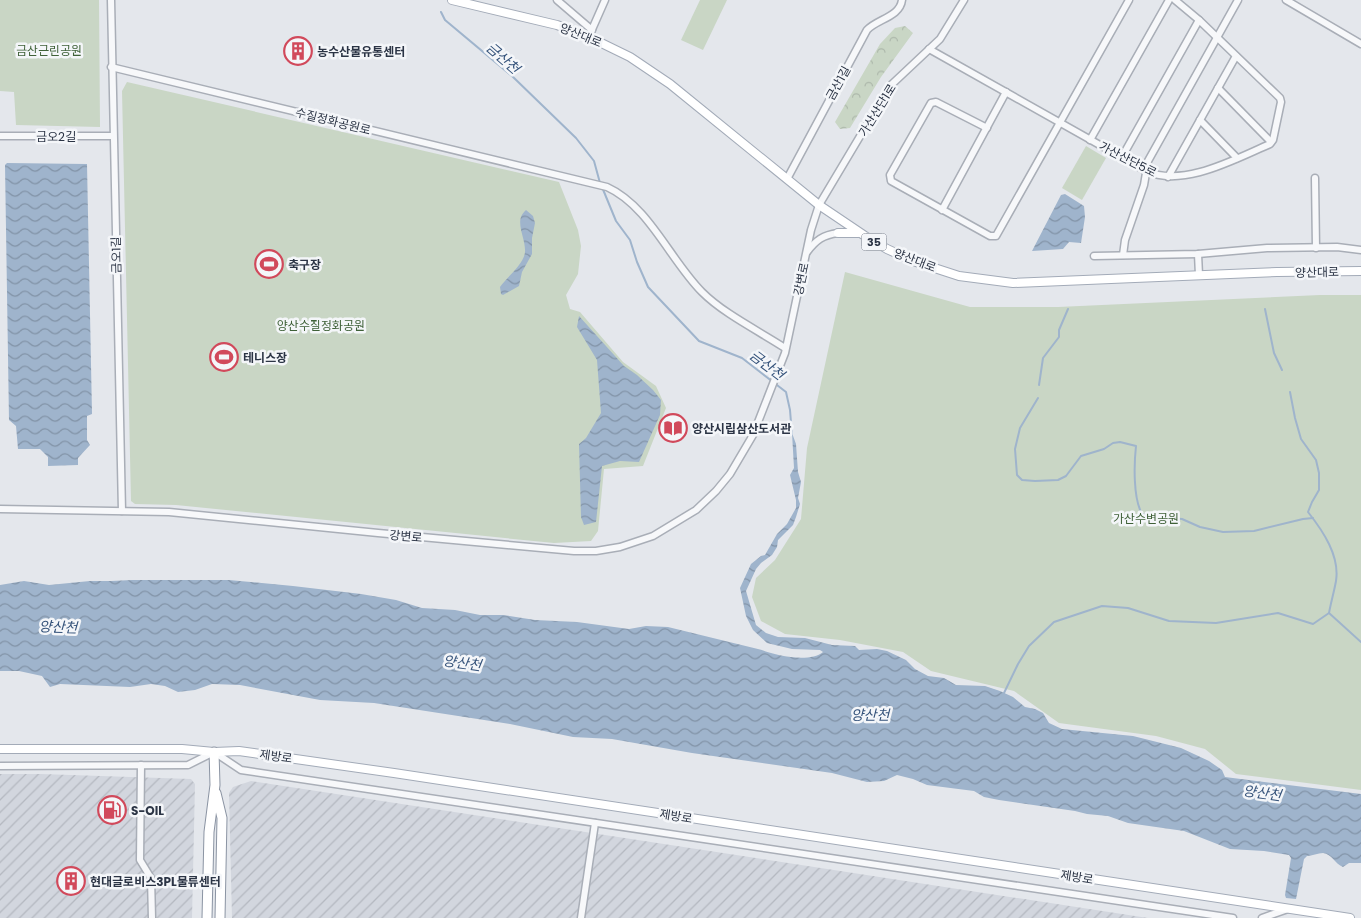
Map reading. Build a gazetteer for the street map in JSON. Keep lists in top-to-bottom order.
{
  "streets": {
    "main road": ["양산대로", "35", "제방로"],
    "street": [
      "금산1길",
      "가산산단1로",
      "수질정화공원로",
      "금오2길",
      "가산산단5로",
      "금오1길",
      "강변로"
    ]
  },
  "crossings": [
    ["양산대로", "금산1길"],
    ["양산대로", "가산산단1로"],
    ["양산대로", "강변로"],
    ["가산산단1로", "가산산단5로"],
    ["가산산단1로", "강변로"],
    ["수질정화공원로", "금오1길"],
    ["수질정화공원로", "강변로"],
    ["금오2길", "금오1길"],
    ["금오1길", "강변로"]
  ],
  "water": ["금산천", "양산천"],
  "parks": ["금산근린공원", "양산수질정화공원", "가산수변공원"],
  "places": {
    "building": ["농수산물유통센터", "현대글로비스3PL물류센터"],
    "sports": ["축구장", "테니스장"],
    "library": ["양산시립삼산도서관"],
    "fuel station": ["S-OIL"]
  }
}
